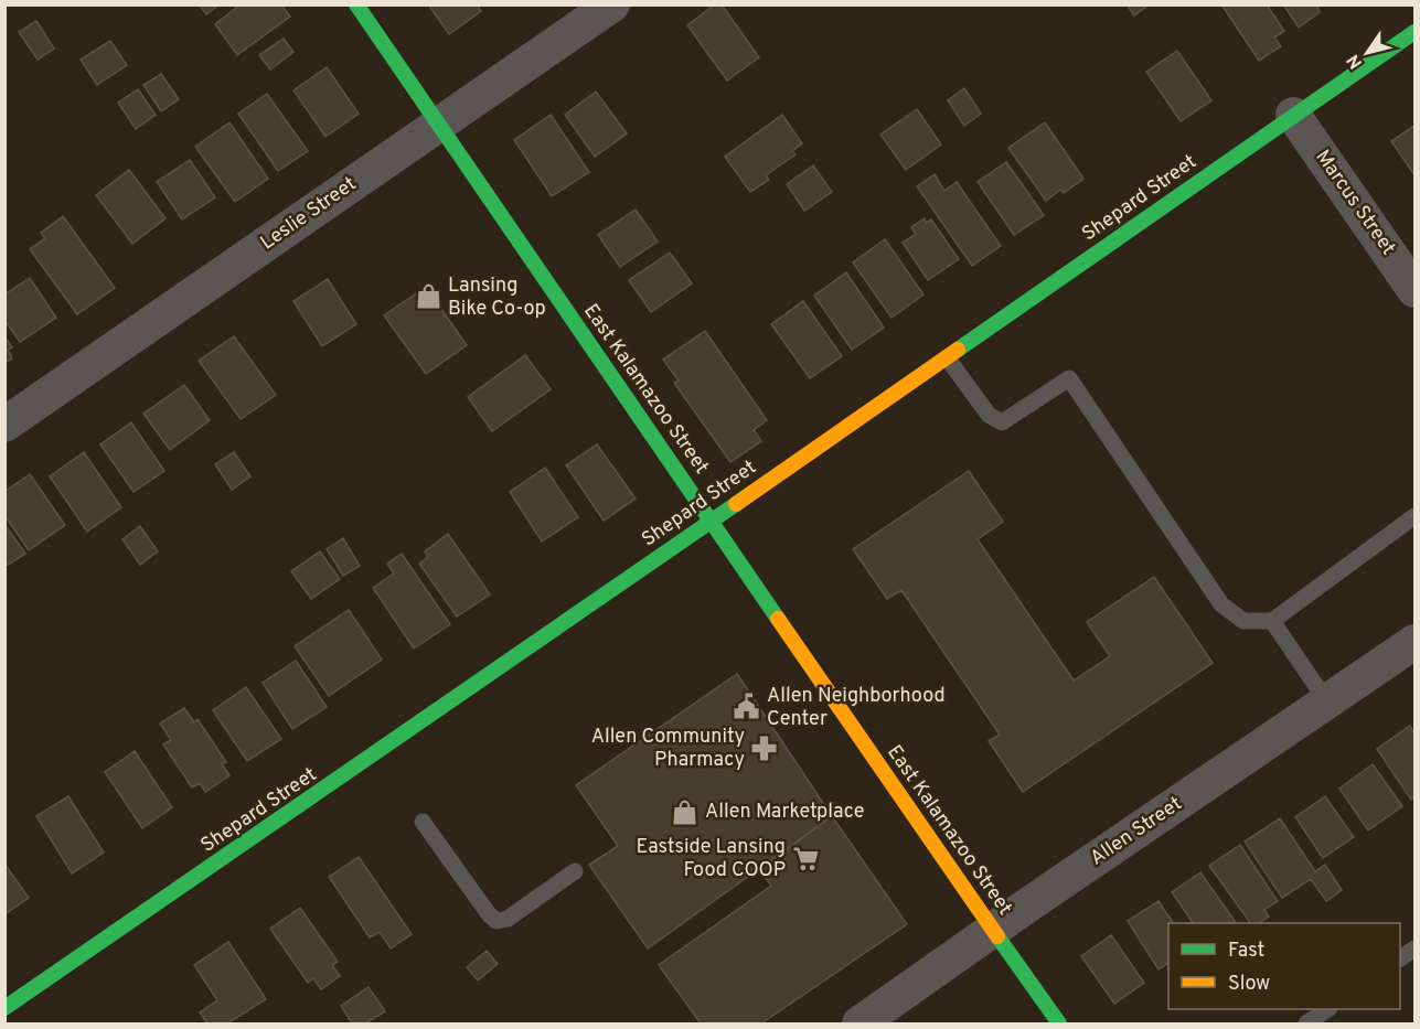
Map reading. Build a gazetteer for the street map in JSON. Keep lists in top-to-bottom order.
{
  "streets": {
    "street": [
      "Shepard Street",
      "Marcus Street",
      "Leslie Street",
      "East Kalamazoo Street",
      "Allen Street"
    ]
  },
  "crossings": [
    ["Shepard Street", "Marcus Street"],
    ["Shepard Street", "East Kalamazoo Street"],
    ["Leslie Street", "East Kalamazoo Street"],
    ["East Kalamazoo Street", "Allen Street"]
  ],
  "places": {
    "shop": ["Lansing Bike Co-op", "Allen Marketplace"],
    "public building": ["Allen Neighborhood Center"],
    "pharmacy": ["Allen Community Pharmacy"],
    "supermarket": ["Eastside Lansing Food COOP"]
  },
  "legend": ["Fast", "Slow"],
  "north": "bottom left"
}
